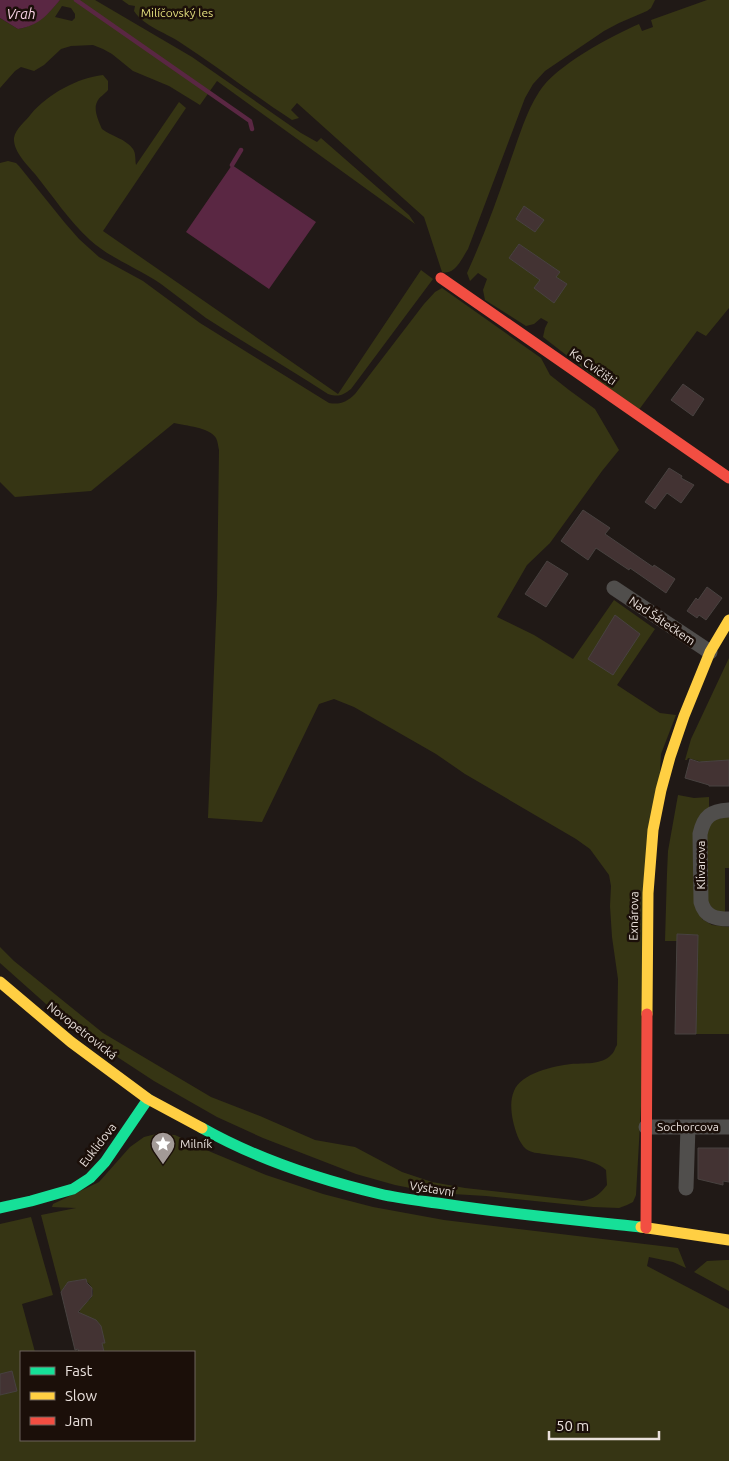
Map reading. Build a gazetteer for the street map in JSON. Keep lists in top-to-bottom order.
{
  "streets": {
    "street": [
      "Ke Cvičišti",
      "Nad Šátečkem",
      "Klivarova",
      "Exnárova",
      "Novopetrovická",
      "Sochorcova",
      "Euklidova",
      "Výstavní"
    ]
  },
  "crossings": [
    ["Nad Šátečkem", "Exnárova"],
    ["Exnárova", "Sochorcova"],
    ["Exnárova", "Výstavní"],
    ["Novopetrovická", "Euklidova"],
    ["Novopetrovická", "Výstavní"],
    ["Euklidova", "Výstavní"]
  ],
  "water": ["Vrah"],
  "parks": ["Milíčovský les"],
  "places": {
    "place": ["Milník"]
  },
  "legend": ["Fast", "Slow", "Jam"],
  "scale_bar": "50 m"
}
